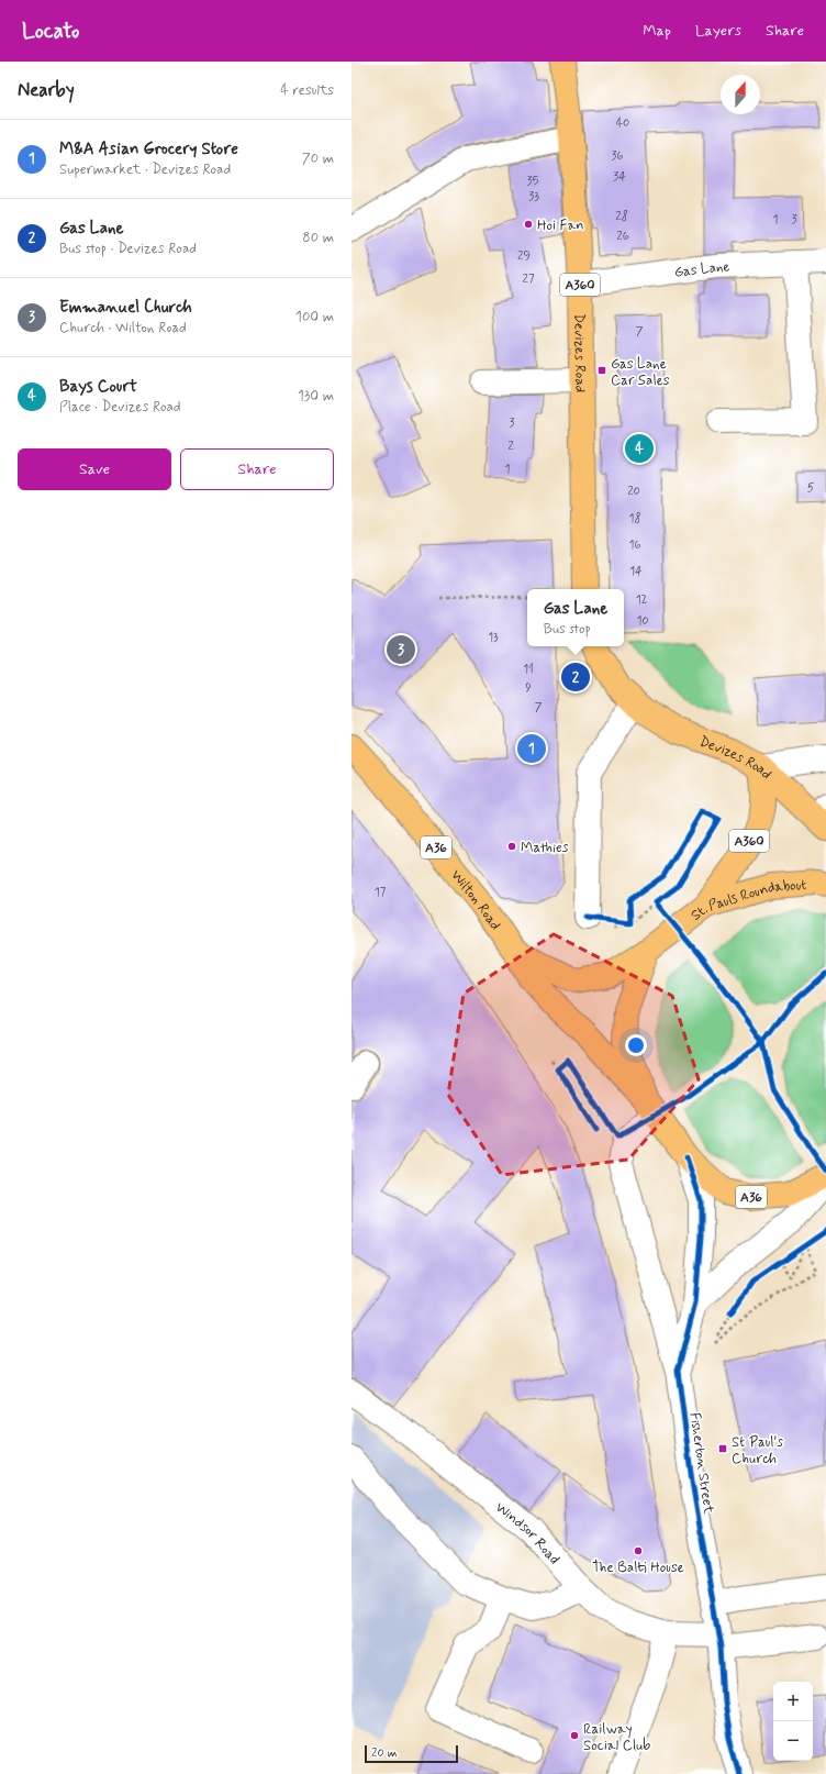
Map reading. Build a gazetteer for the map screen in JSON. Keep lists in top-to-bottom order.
{
  "streets": {
    "main road": [
      "A360",
      "Devizes Road",
      "A36",
      "Wilton Road",
      "St. Pauls Roundabout"
    ],
    "street": ["Gas Lane", "Fisherton Street", "Windsor Road"]
  },
  "crossings": [
    ["Gas Lane", "Devizes Road"],
    ["A360", "Devizes Road"],
    ["A360", "St. Pauls Roundabout"],
    ["A36", "Wilton Road"],
    ["A36", "St. Pauls Roundabout"],
    ["A36", "Fisherton Street"],
    ["Wilton Road", "St. Pauls Roundabout"],
    ["Wilton Road", "Fisherton Street"],
    ["Fisherton Street", "Windsor Road"]
  ],
  "places": {
    "other": [
      "Hoi Fan",
      "Mathies",
      "The Balti House",
      "Railway Social Club"
    ],
    "transit": ["Gas Lane Car Sales", "St Paul's Church"]
  },
  "house_numbers": [
    "40",
    "36",
    "34",
    "35",
    "33",
    "28",
    "1",
    "3",
    "26",
    "29",
    "27",
    "7",
    "3",
    "2",
    "1",
    "5",
    "20",
    "18",
    "16",
    "14",
    "12",
    "10",
    "13",
    "11",
    "9",
    "7",
    "17"
  ],
  "scale_bar": "20 m",
  "north": "top",
  "page": {
    "header": "Locato",
    "nav": ["Map", "Layers", "Share"],
    "heading": ["Nearby", "4 results"],
    "list": [
      {
        "mark": "1",
        "name": "M&A Asian Grocery Store",
        "note": "Supermarket · Devizes Road",
        "value": "70 m"
      },
      {
        "mark": "2",
        "name": "Gas Lane",
        "note": "Bus stop · Devizes Road",
        "value": "80 m"
      },
      {
        "mark": "3",
        "name": "Emmanuel Church",
        "note": "Church · Wilton Road",
        "value": "100 m"
      },
      {
        "mark": "4",
        "name": "Bays Court",
        "note": "Place · Devizes Road",
        "value": "130 m"
      }
    ],
    "pins": [
      "4",
      "3",
      "2",
      "1"
    ],
    "buttons": ["Save", "Share"],
    "popup": ["Gas Lane", "Bus stop"],
    "map_buttons": ["+", "−"],
    "scale": "20 m"
  }
}
